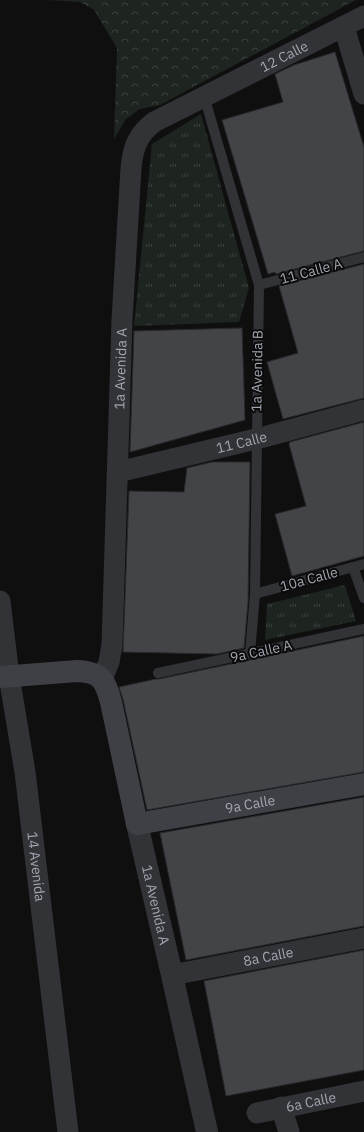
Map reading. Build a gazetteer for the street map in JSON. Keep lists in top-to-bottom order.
{
  "streets": {
    "main road": ["1a Avenida A", "9a Calle"],
    "street": [
      "12 Calle",
      "11 Calle",
      "14 Avenida",
      "8a Calle",
      "6a Calle"
    ],
    "lane": [
      "11 Calle A",
      "1a Avenida B",
      "10a Calle",
      "9a Calle A"
    ]
  },
  "crossings": [
    ["12 Calle", "1a Avenida A"],
    ["12 Calle", "1a Avenida B"],
    ["11 Calle A", "1a Avenida B"],
    ["1a Avenida A", "1a Avenida B"],
    ["1a Avenida A", "11 Calle"],
    ["1a Avenida A", "9a Calle"],
    ["1a Avenida A", "8a Calle"],
    ["1a Avenida B", "11 Calle"],
    ["1a Avenida B", "10a Calle"],
    ["1a Avenida B", "9a Calle A"]
  ]
}
